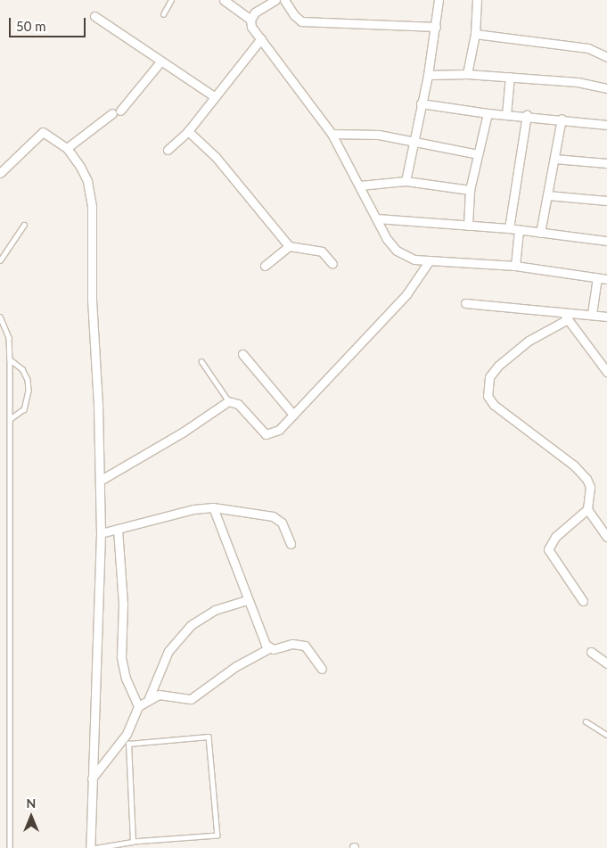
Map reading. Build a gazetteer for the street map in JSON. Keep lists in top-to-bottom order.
{
  "scale_bar": "50 m",
  "north": "top"
}
